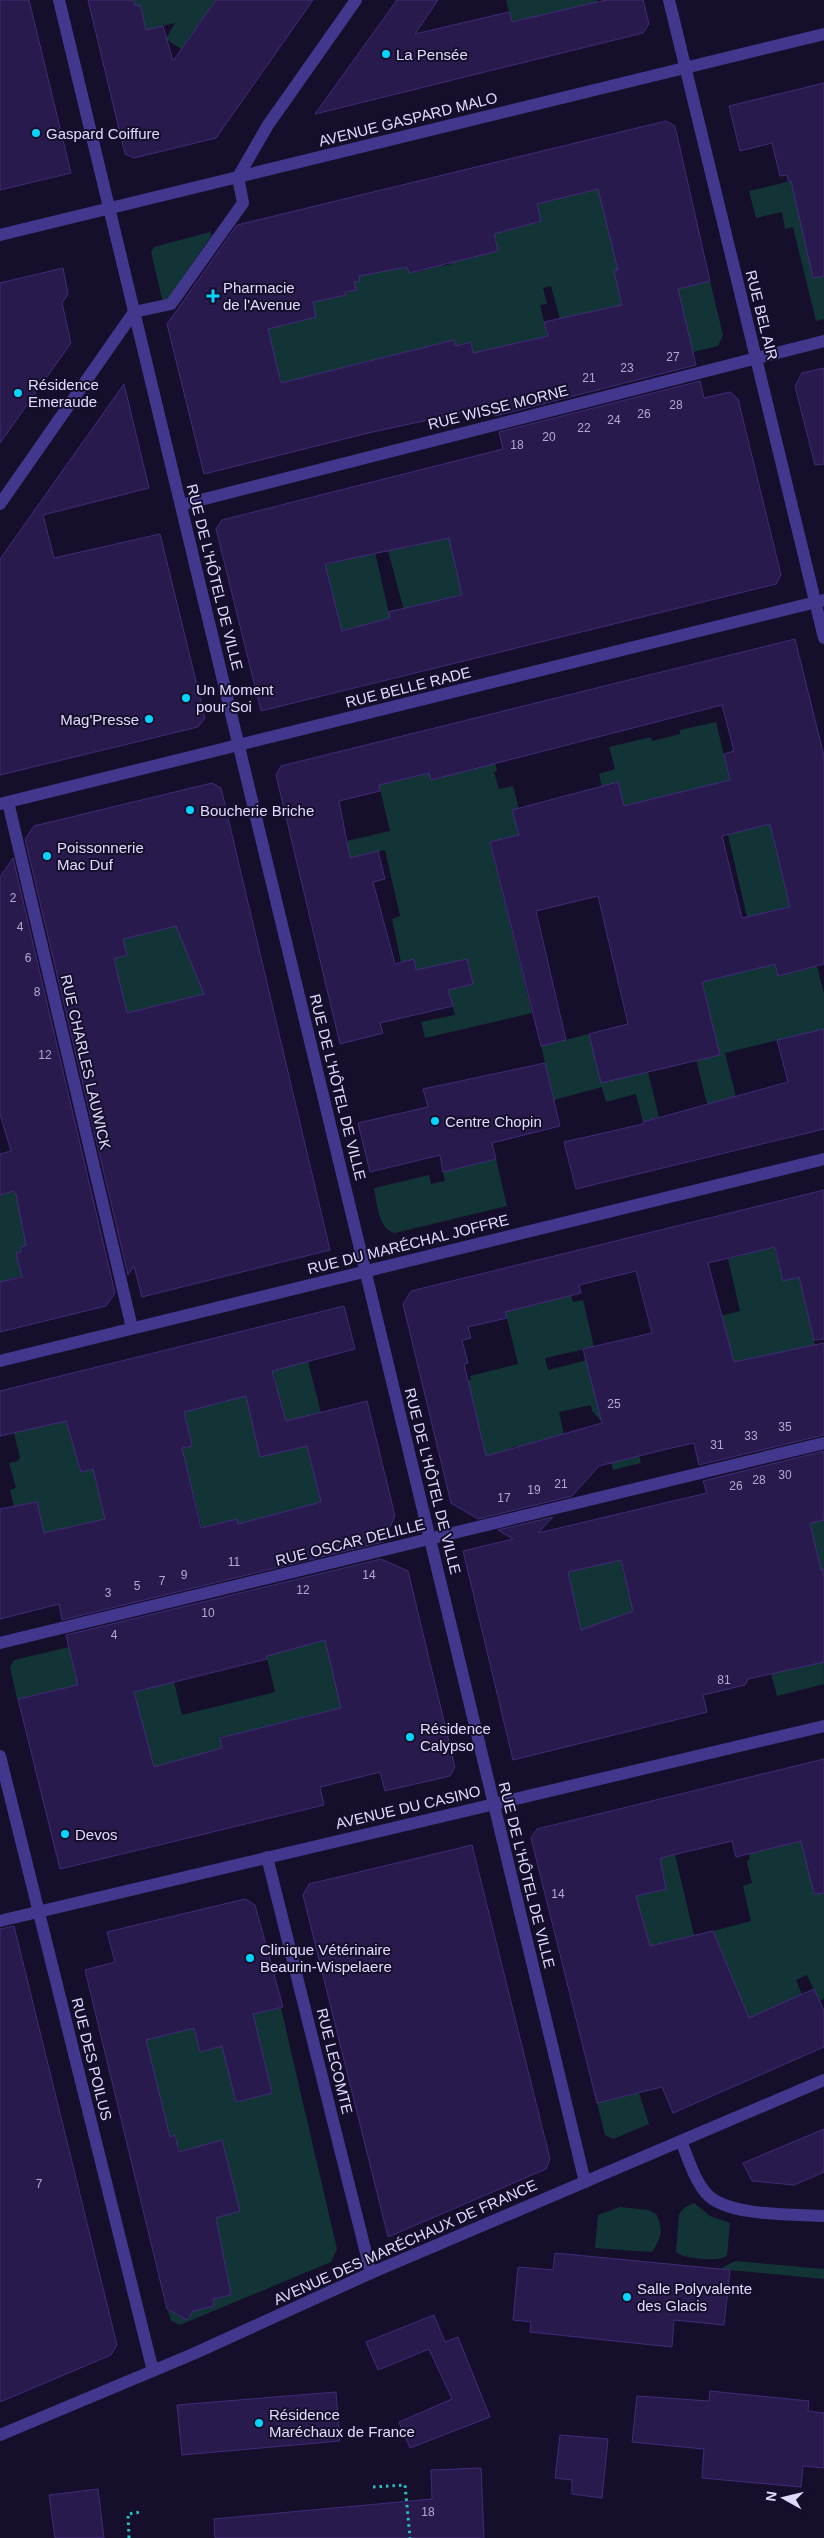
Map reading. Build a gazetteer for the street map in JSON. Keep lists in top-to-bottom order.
{
  "streets": {
    "street": [
      "AVENUE GASPARD MALO",
      "RUE BEL AIR",
      "RUE WISSE MORNE",
      "RUE DE L'HÔTEL DE VILLE",
      "RUE BELLE RADE",
      "RUE CHARLES LAUWICK",
      "RUE DU MARÉCHAL JOFFRE",
      "RUE OSCAR DELILLE",
      "AVENUE DU CASINO",
      "RUE DES POILUS",
      "RUE LECOMTE",
      "AVENUE DES MARÉCHAUX DE FRANCE"
    ]
  },
  "crossings": [
    ["AVENUE GASPARD MALO", "RUE BEL AIR"],
    ["AVENUE GASPARD MALO", "RUE DE L'HÔTEL DE VILLE"],
    ["RUE BEL AIR", "RUE WISSE MORNE"],
    ["RUE BEL AIR", "RUE BELLE RADE"],
    ["RUE WISSE MORNE", "RUE DE L'HÔTEL DE VILLE"],
    ["RUE DE L'HÔTEL DE VILLE", "RUE BELLE RADE"],
    ["RUE DE L'HÔTEL DE VILLE", "RUE DU MARÉCHAL JOFFRE"],
    ["RUE DE L'HÔTEL DE VILLE", "RUE OSCAR DELILLE"],
    ["RUE DE L'HÔTEL DE VILLE", "AVENUE DU CASINO"],
    ["RUE DE L'HÔTEL DE VILLE", "AVENUE DES MARÉCHAUX DE FRANCE"],
    ["RUE BELLE RADE", "RUE CHARLES LAUWICK"],
    ["RUE CHARLES LAUWICK", "RUE DU MARÉCHAL JOFFRE"],
    ["AVENUE DU CASINO", "RUE DES POILUS"],
    ["AVENUE DU CASINO", "RUE LECOMTE"],
    ["RUE DES POILUS", "AVENUE DES MARÉCHAUX DE FRANCE"],
    ["RUE LECOMTE", "AVENUE DES MARÉCHAUX DE FRANCE"]
  ],
  "places": {
    "other": [
      "La Pensée",
      "Gaspard Coiffure",
      "Résidence Emeraude",
      "Un Moment pour Soi",
      "Mag'Presse",
      "Boucherie Briche",
      "Poissonnerie Mac Duf",
      "Centre Chopin",
      "Résidence Calypso",
      "Devos",
      "Clinique Vétérinaire Beaurin-Wispelaere",
      "Salle Polyvalente des Glacis",
      "Résidence Maréchaux de France"
    ],
    "health": ["Pharmacie de l'Avenue"]
  },
  "house_numbers": [
    "27",
    "23",
    "21",
    "28",
    "26",
    "24",
    "22",
    "20",
    "18",
    "2",
    "4",
    "6",
    "8",
    "12",
    "25",
    "35",
    "33",
    "31",
    "30",
    "28",
    "21",
    "26",
    "19",
    "17",
    "11",
    "9",
    "14",
    "7",
    "5",
    "12",
    "3",
    "10",
    "4",
    "81",
    "14",
    "7",
    "18"
  ],
  "north": "left"
}
